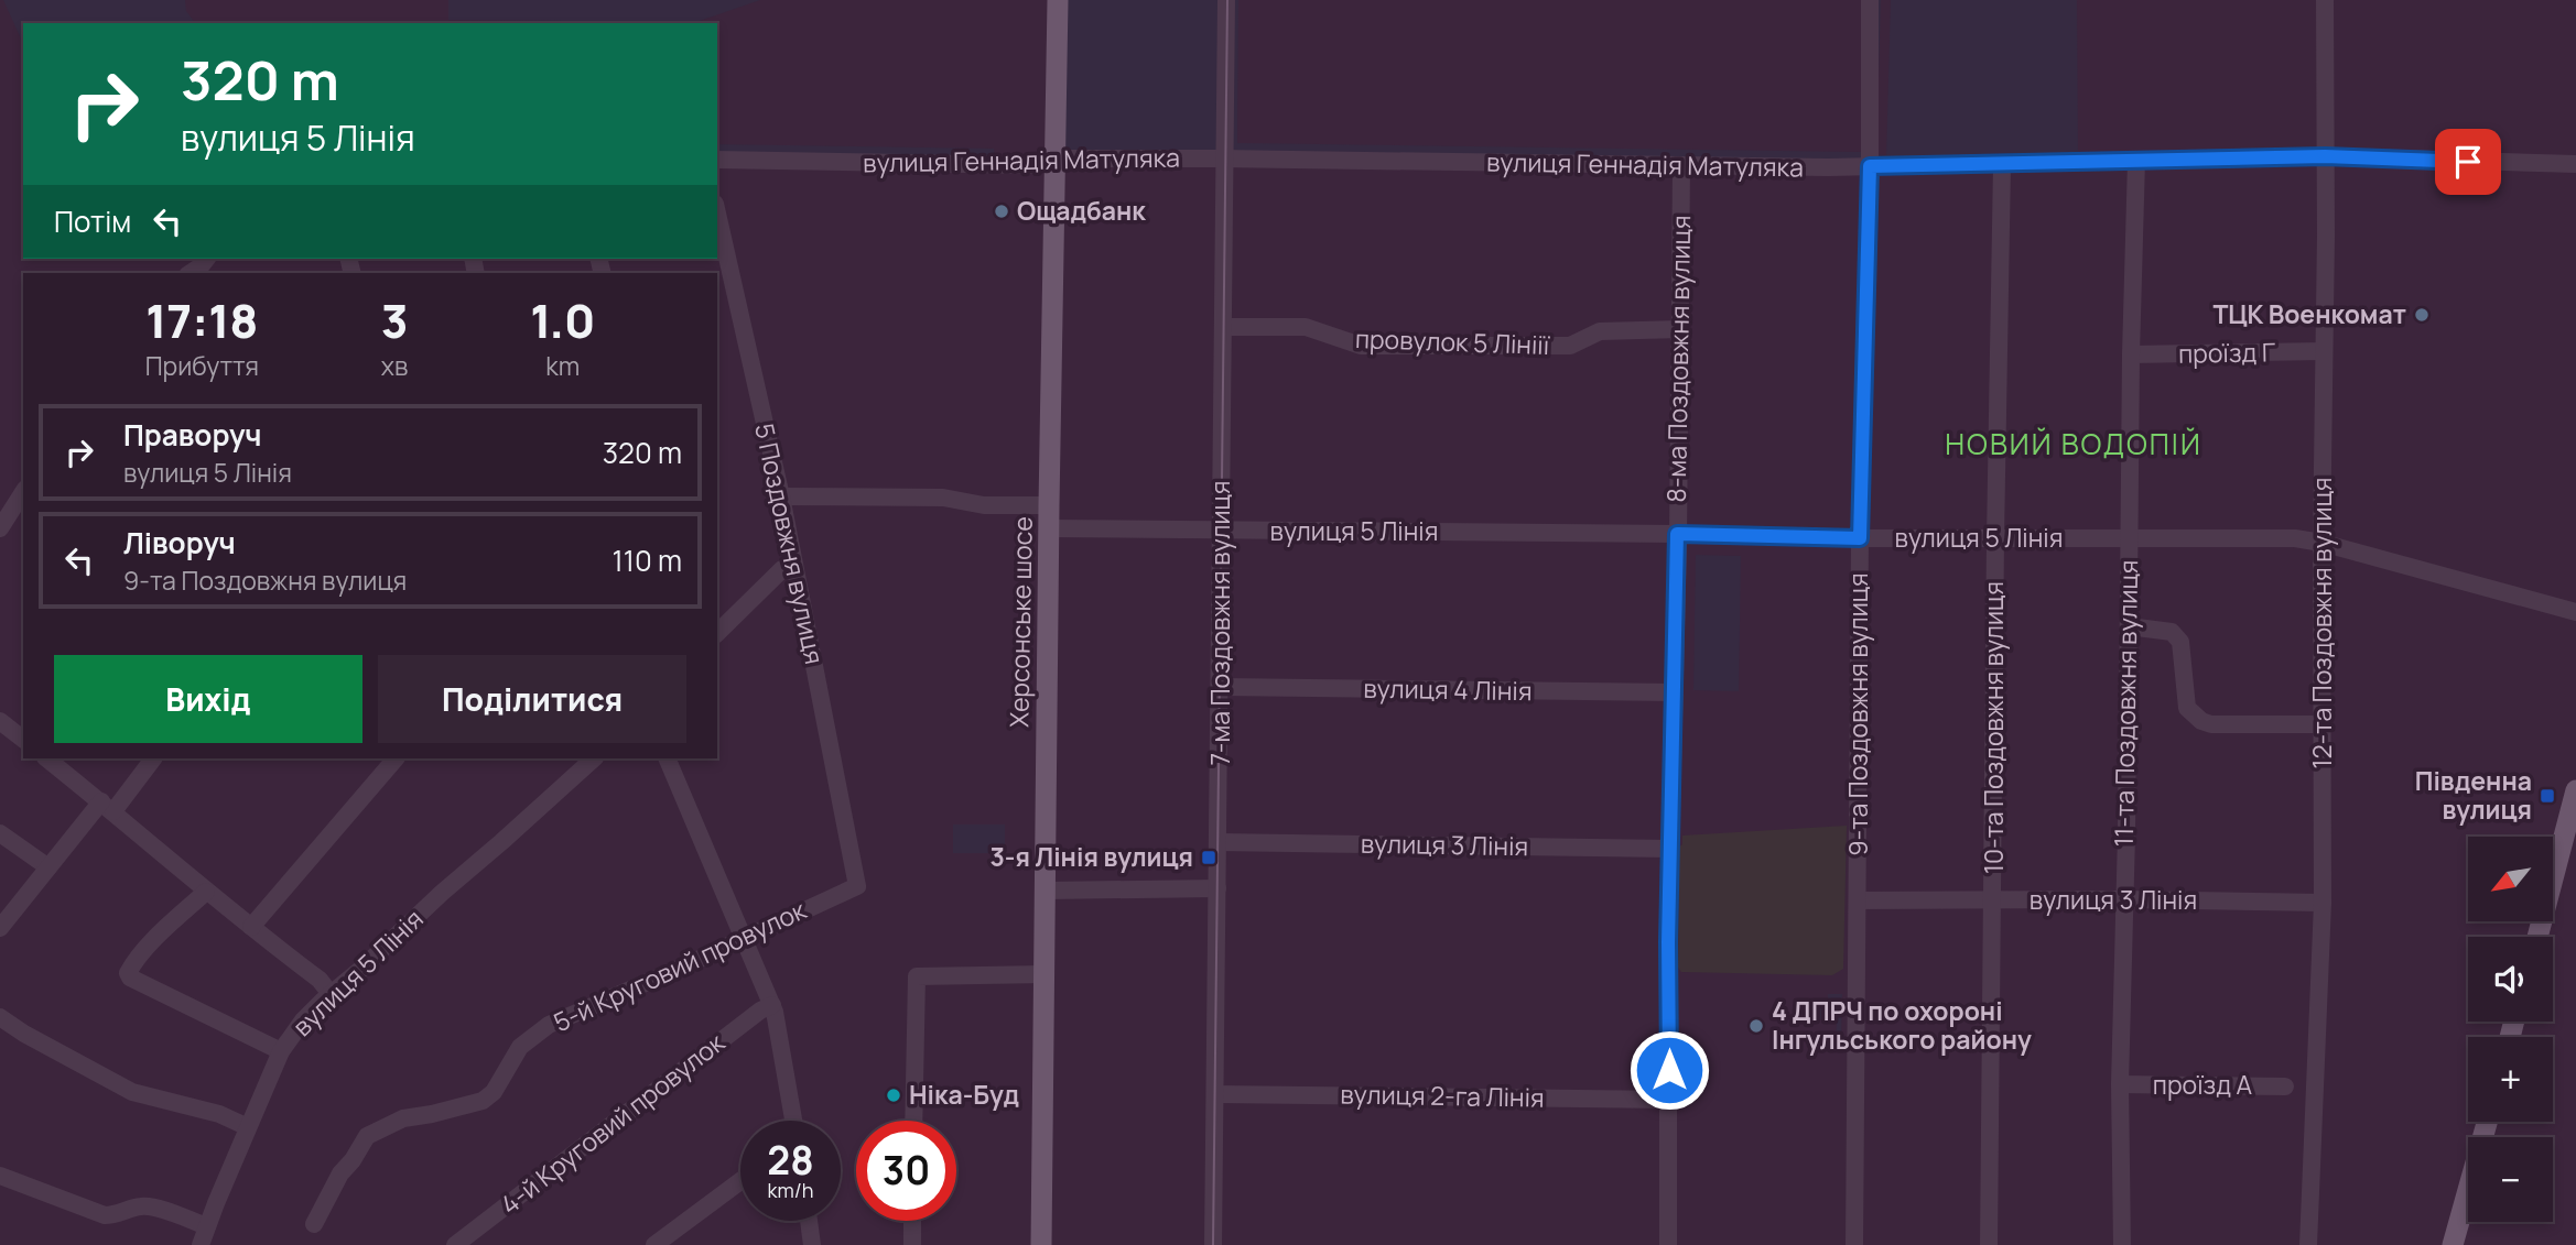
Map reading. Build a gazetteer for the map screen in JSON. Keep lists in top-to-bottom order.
{
  "streets": {
    "main road": ["Херсонське шосе"],
    "street": [
      "вулиця Геннадія Матуляка",
      "провулок 5 Лініії",
      "проїзд Г",
      "8-ма Поздовжня вулиця",
      "вулиця 5 Лінія",
      "5 Поздовжня вулиця",
      "7-ма Поздовжня вулиця",
      "12-та Поздовжня вулиця",
      "вулиця 4 Лінія",
      "11-та Поздовжня вулиця",
      "9-та Поздовжня вулиця",
      "10-та Поздовжня вулиця",
      "вулиця 3 Лінія",
      "5-й Круговий провулок",
      "проїзд А",
      "вулиця 2-га Лінія",
      "4-й Круговий провулок"
    ]
  },
  "crossings": [
    ["вулиця Геннадія Матуляка", "8-ма Поздовжня вулиця"],
    ["вулиця Геннадія Матуляка", "Херсонське шосе"],
    ["вулиця Геннадія Матуляка", "7-ма Поздовжня вулиця"],
    ["вулиця Геннадія Матуляка", "12-та Поздовжня вулиця"],
    ["вулиця Геннадія Матуляка", "11-та Поздовжня вулиця"],
    ["вулиця Геннадія Матуляка", "9-та Поздовжня вулиця"],
    ["вулиця Геннадія Матуляка", "10-та Поздовжня вулиця"],
    ["провулок 5 Лініії", "8-ма Поздовжня вулиця"],
    ["провулок 5 Лініії", "7-ма Поздовжня вулиця"],
    ["проїзд Г", "12-та Поздовжня вулиця"],
    ["проїзд Г", "11-та Поздовжня вулиця"],
    ["8-ма Поздовжня вулиця", "вулиця 5 Лінія"],
    ["8-ма Поздовжня вулиця", "вулиця 4 Лінія"],
    ["8-ма Поздовжня вулиця", "вулиця 3 Лінія"],
    ["8-ма Поздовжня вулиця", "вулиця 2-га Лінія"],
    ["вулиця 5 Лінія", "Херсонське шосе"],
    ["вулиця 5 Лінія", "7-ма Поздовжня вулиця"],
    ["вулиця 5 Лінія", "12-та Поздовжня вулиця"],
    ["вулиця 5 Лінія", "11-та Поздовжня вулиця"],
    ["вулиця 5 Лінія", "9-та Поздовжня вулиця"],
    ["вулиця 5 Лінія", "10-та Поздовжня вулиця"],
    ["5 Поздовжня вулиця", "5-й Круговий провулок"],
    ["7-ма Поздовжня вулиця", "вулиця 4 Лінія"],
    ["7-ма Поздовжня вулиця", "вулиця 3 Лінія"],
    ["7-ма Поздовжня вулиця", "вулиця 2-га Лінія"],
    ["12-та Поздовжня вулиця", "вулиця 3 Лінія"],
    ["11-та Поздовжня вулиця", "вулиця 3 Лінія"],
    ["11-та Поздовжня вулиця", "проїзд А"],
    ["9-та Поздовжня вулиця", "вулиця 3 Лінія"],
    ["10-та Поздовжня вулиця", "вулиця 3 Лінія"]
  ],
  "districts": ["НОВИЙ ВОДОПІЙ"],
  "places": {
    "other": [
      "Ощадбанк",
      "ТЦК Военкомат",
      "4 ДПРЧ по охороні Інгульського району",
      "Ніка-Буд"
    ],
    "transit": ["Південна вулиця", "3-я Лінія вулиця"]
  },
  "north": "bottom left",
  "page": {
    "turn": ["320 m", "вулиця 5 Лінія"],
    "then": "Потім",
    "eta": [
      "17:18",
      "Прибуття",
      "3",
      "хв",
      "1.0",
      "km"
    ],
    "list": [
      {
        "name": "Праворуч",
        "note": "вулиця 5 Лінія",
        "value": "320 m"
      },
      {
        "name": "Ліворуч",
        "note": "9-та Поздовжня вулиця",
        "value": "110 m"
      }
    ],
    "buttons": ["Вихід", "Поділитися"],
    "map_buttons": ["+", "−"],
    "speed": "28 km/h",
    "limit": "30"
  }
}
